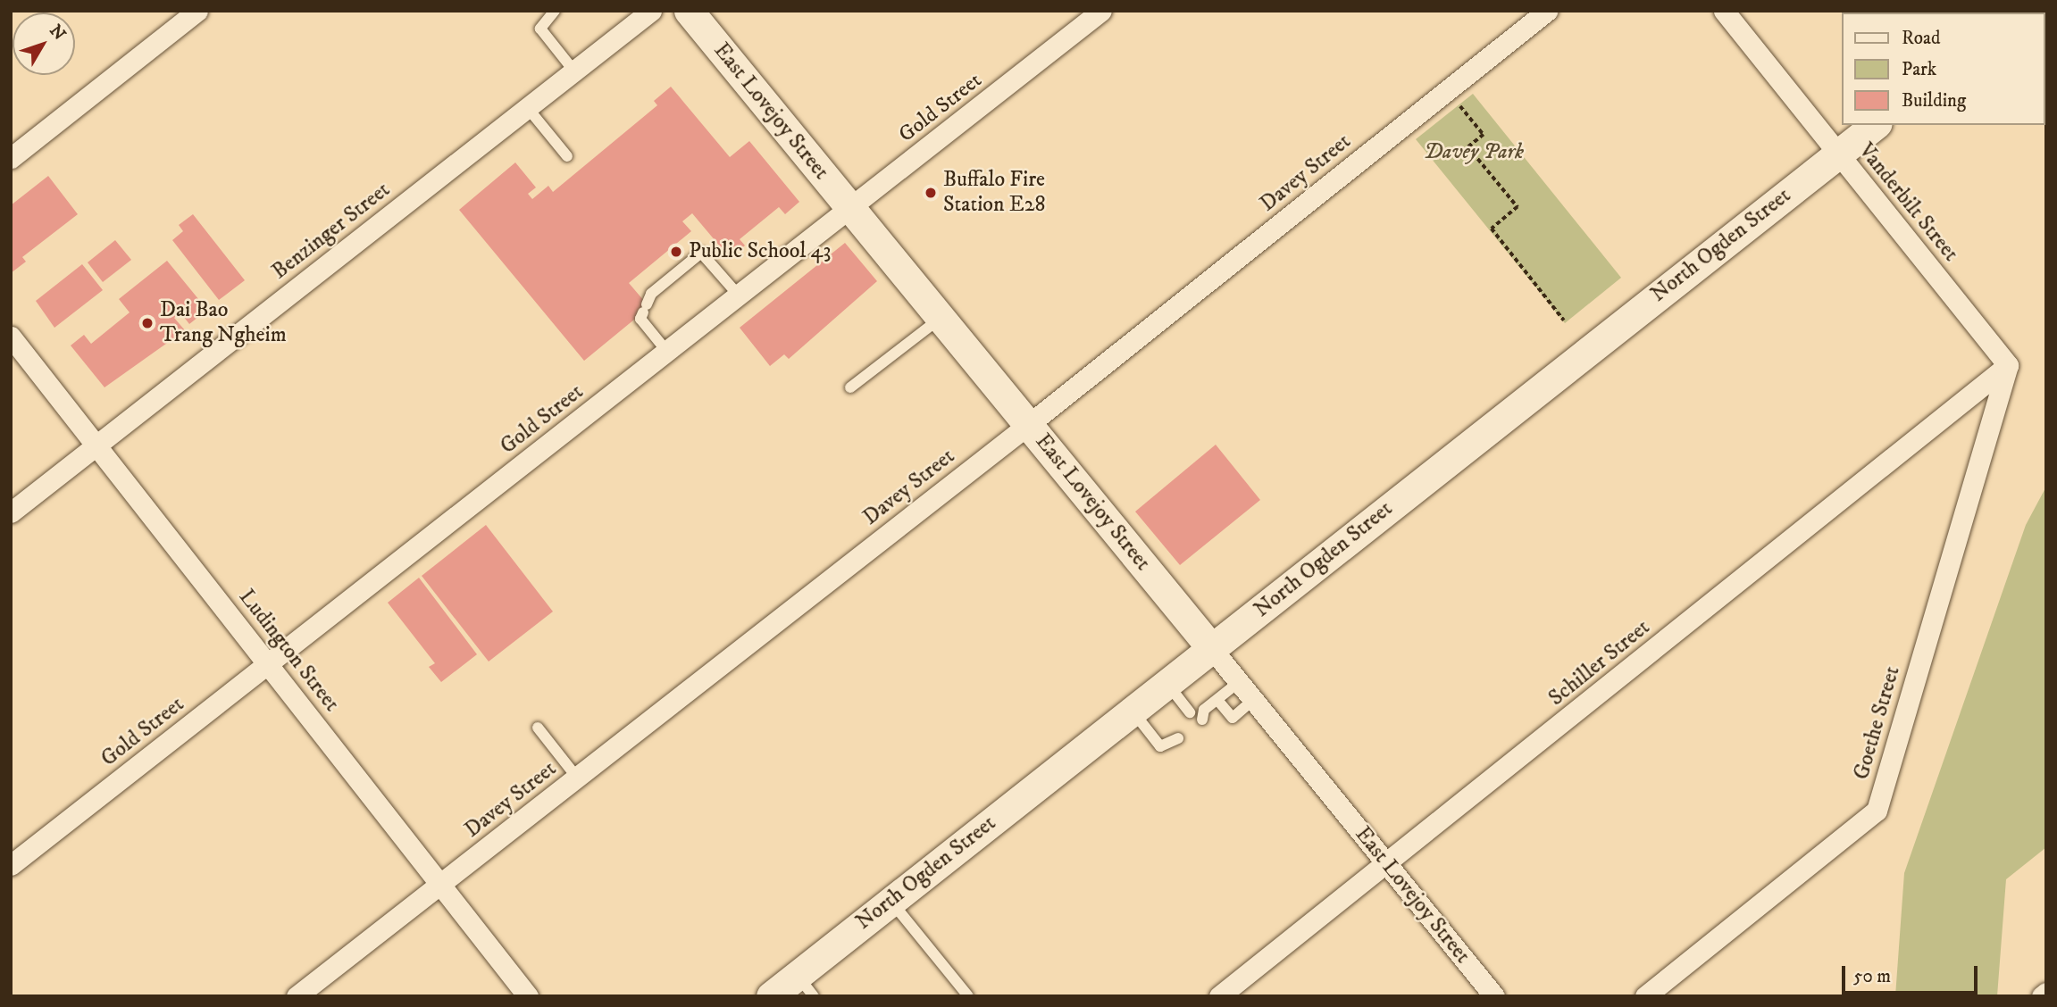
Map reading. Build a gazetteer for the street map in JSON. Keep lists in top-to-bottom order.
{
  "streets": {
    "street": [
      "Gold Street",
      "East Lovejoy Street",
      "Davey Street",
      "Vanderbilt Street",
      "Benzinger Street",
      "North Ogden Street",
      "Ludington Street",
      "Schiller Street",
      "Goethe Street"
    ]
  },
  "crossings": [
    ["Gold Street", "East Lovejoy Street"],
    ["Gold Street", "Ludington Street"],
    ["East Lovejoy Street", "Davey Street"],
    ["East Lovejoy Street", "North Ogden Street"],
    ["East Lovejoy Street", "Schiller Street"],
    ["Davey Street", "Ludington Street"],
    ["Vanderbilt Street", "North Ogden Street"],
    ["Vanderbilt Street", "Schiller Street"],
    ["Vanderbilt Street", "Goethe Street"],
    ["Benzinger Street", "Ludington Street"],
    ["Schiller Street", "Goethe Street"]
  ],
  "parks": ["Davey Park"],
  "places": ["Buffalo Fire Station E28", "Public School 43", "Dai Bao Trang Ngheim"],
  "legend": ["Road", "Park", "Building"],
  "scale_bar": "50 m",
  "north": "top right"
}
